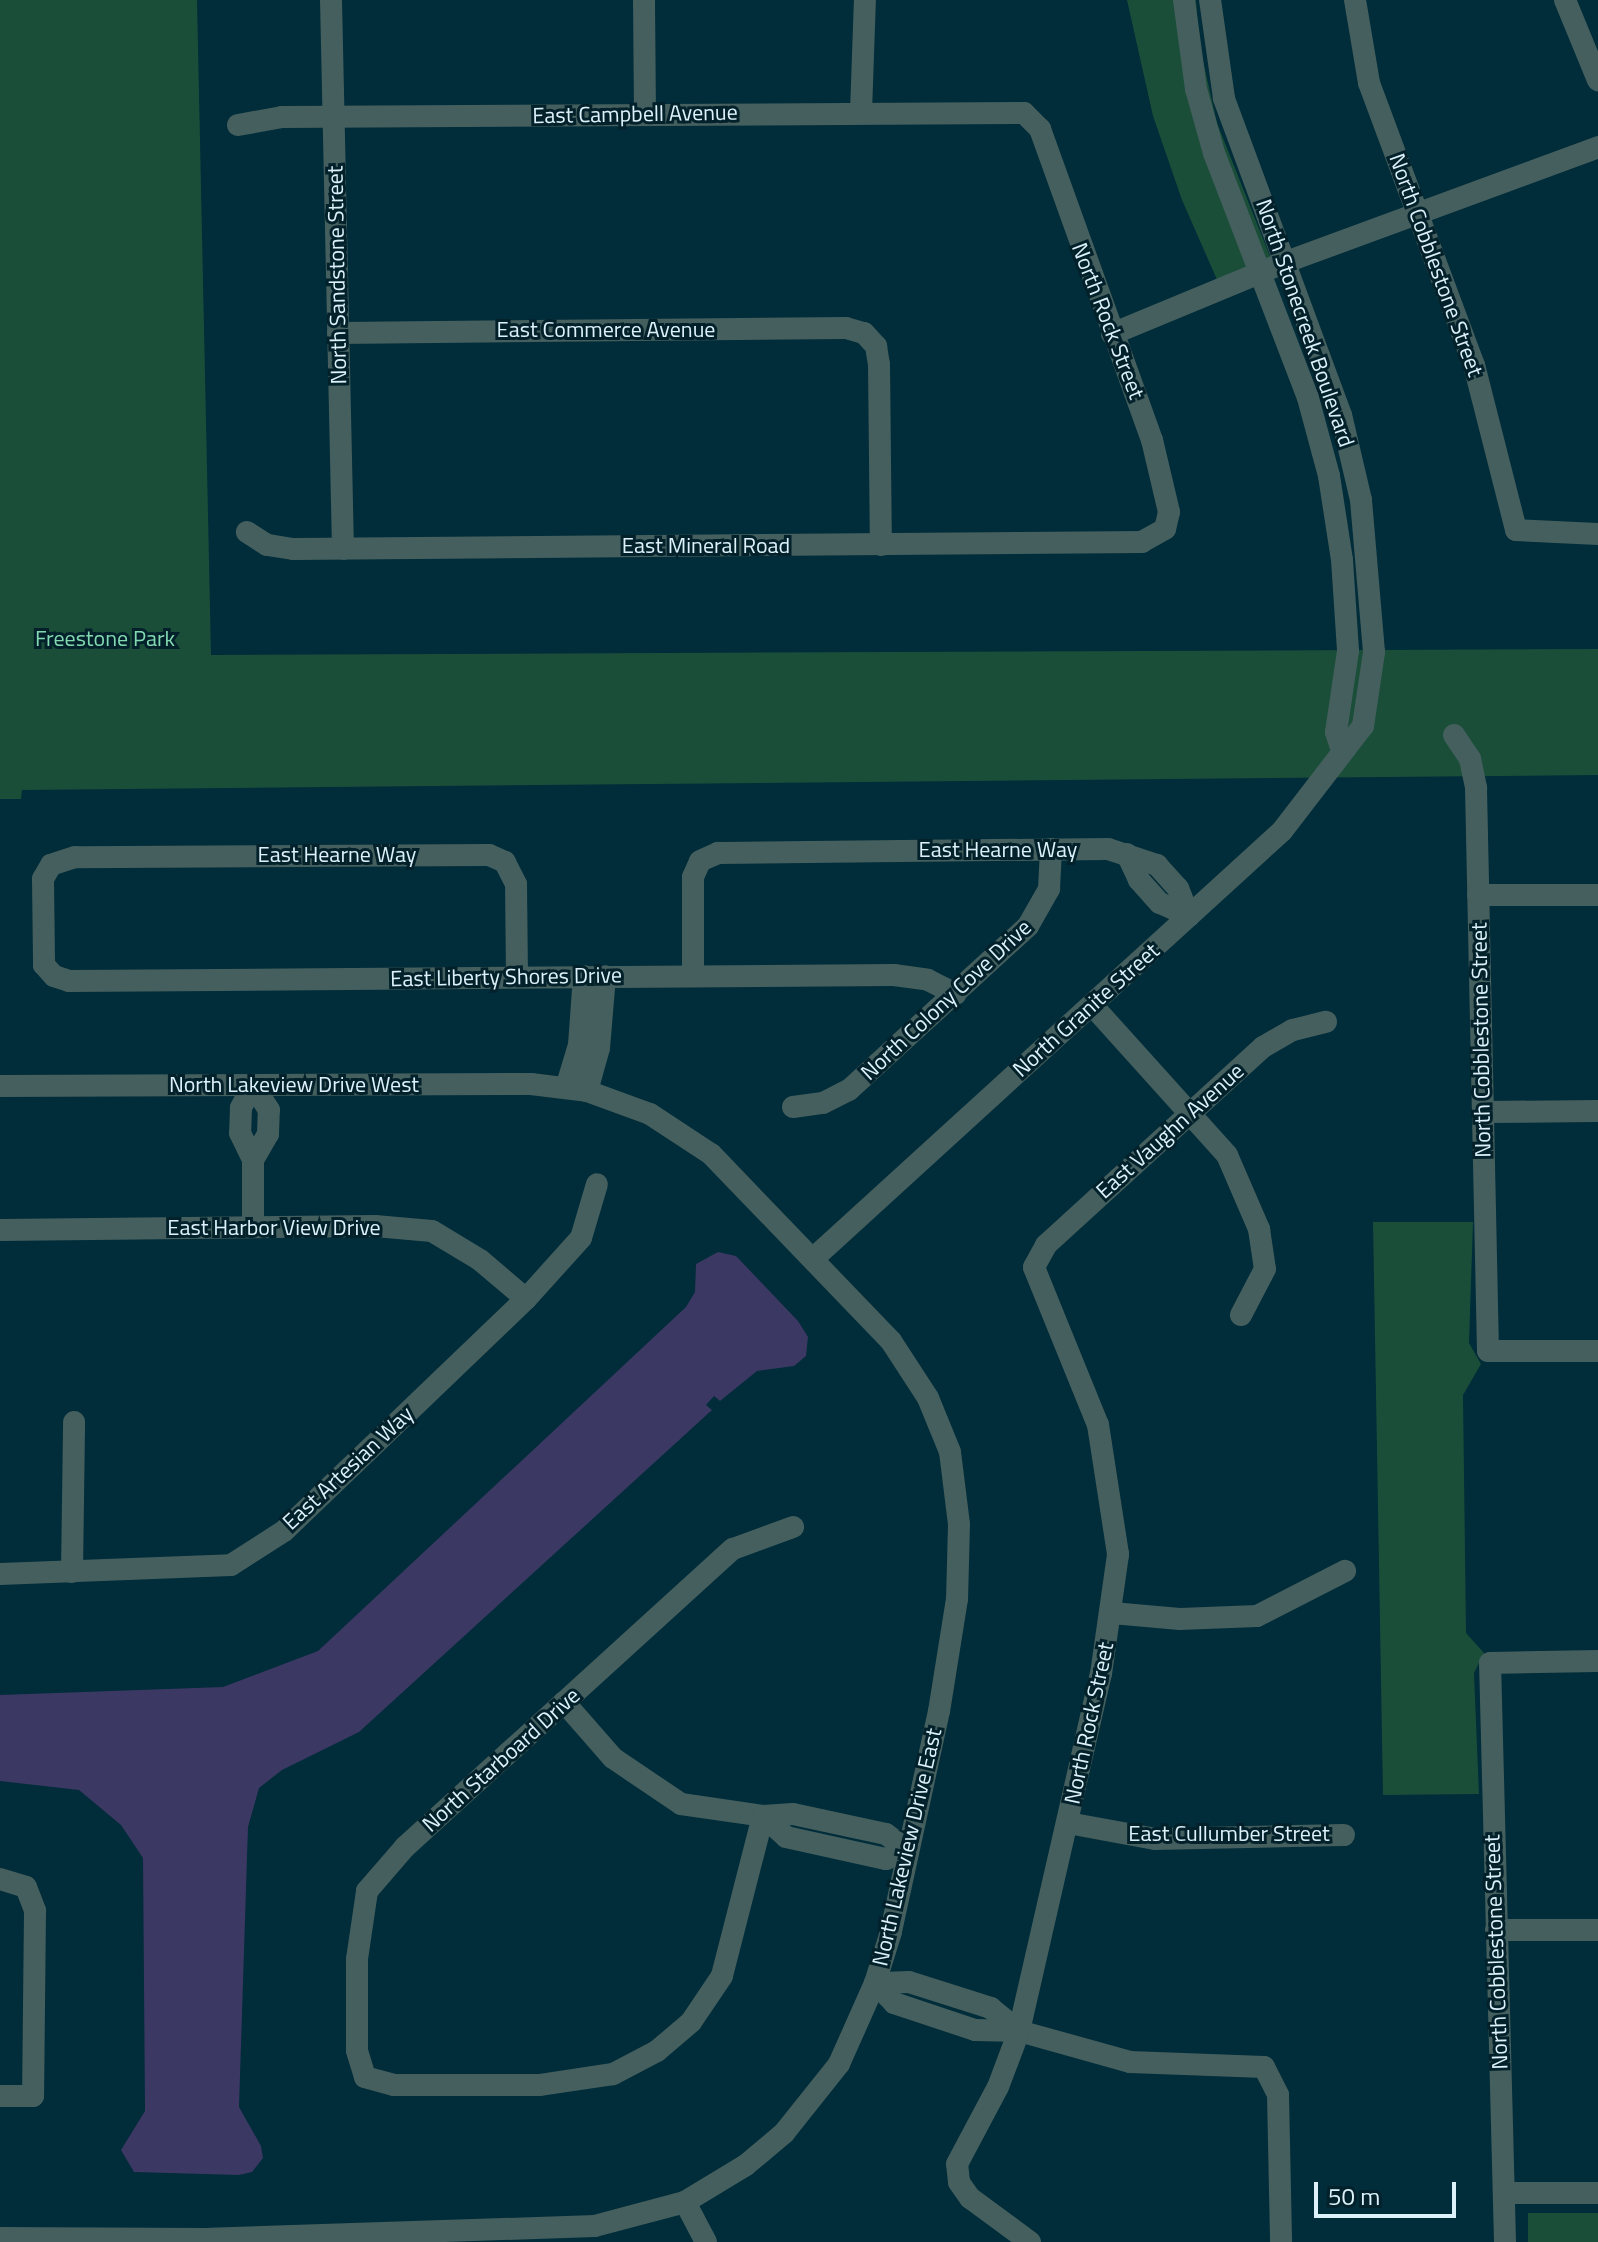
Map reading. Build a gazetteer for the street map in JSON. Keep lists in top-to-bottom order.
{
  "streets": {
    "street": [
      "East Campbell Avenue",
      "North Cobblestone Street",
      "North Sandstone Street",
      "North Rock Street",
      "North Stonecreek Boulevard",
      "East Commerce Avenue",
      "East Mineral Road",
      "East Hearne Way",
      "East Liberty Shores Drive",
      "North Colony Cove Drive",
      "North Granite Street",
      "North Lakeview Drive West",
      "East Vaughn Avenue",
      "East Harbor View Drive",
      "East Artesian Way",
      "North Starboard Drive",
      "East Cullumber Street",
      "North Lakeview Drive East"
    ]
  },
  "crossings": [
    ["East Campbell Avenue", "North Sandstone Street"],
    ["East Campbell Avenue", "North Rock Street"],
    ["North Sandstone Street", "East Commerce Avenue"],
    ["North Sandstone Street", "East Mineral Road"],
    ["North Rock Street", "East Mineral Road"],
    ["North Rock Street", "East Vaughn Avenue"],
    ["North Rock Street", "East Cullumber Street"],
    ["North Stonecreek Boulevard", "North Granite Street"],
    ["East Commerce Avenue", "East Mineral Road"],
    ["East Hearne Way", "East Liberty Shores Drive"],
    ["East Hearne Way", "North Colony Cove Drive"],
    ["East Hearne Way", "North Granite Street"],
    ["East Liberty Shores Drive", "North Colony Cove Drive"],
    ["North Granite Street", "North Lakeview Drive East"],
    ["North Lakeview Drive West", "North Lakeview Drive East"],
    ["East Harbor View Drive", "East Artesian Way"]
  ],
  "parks": ["Freestone Park"],
  "scale_bar": "50 m"
}
